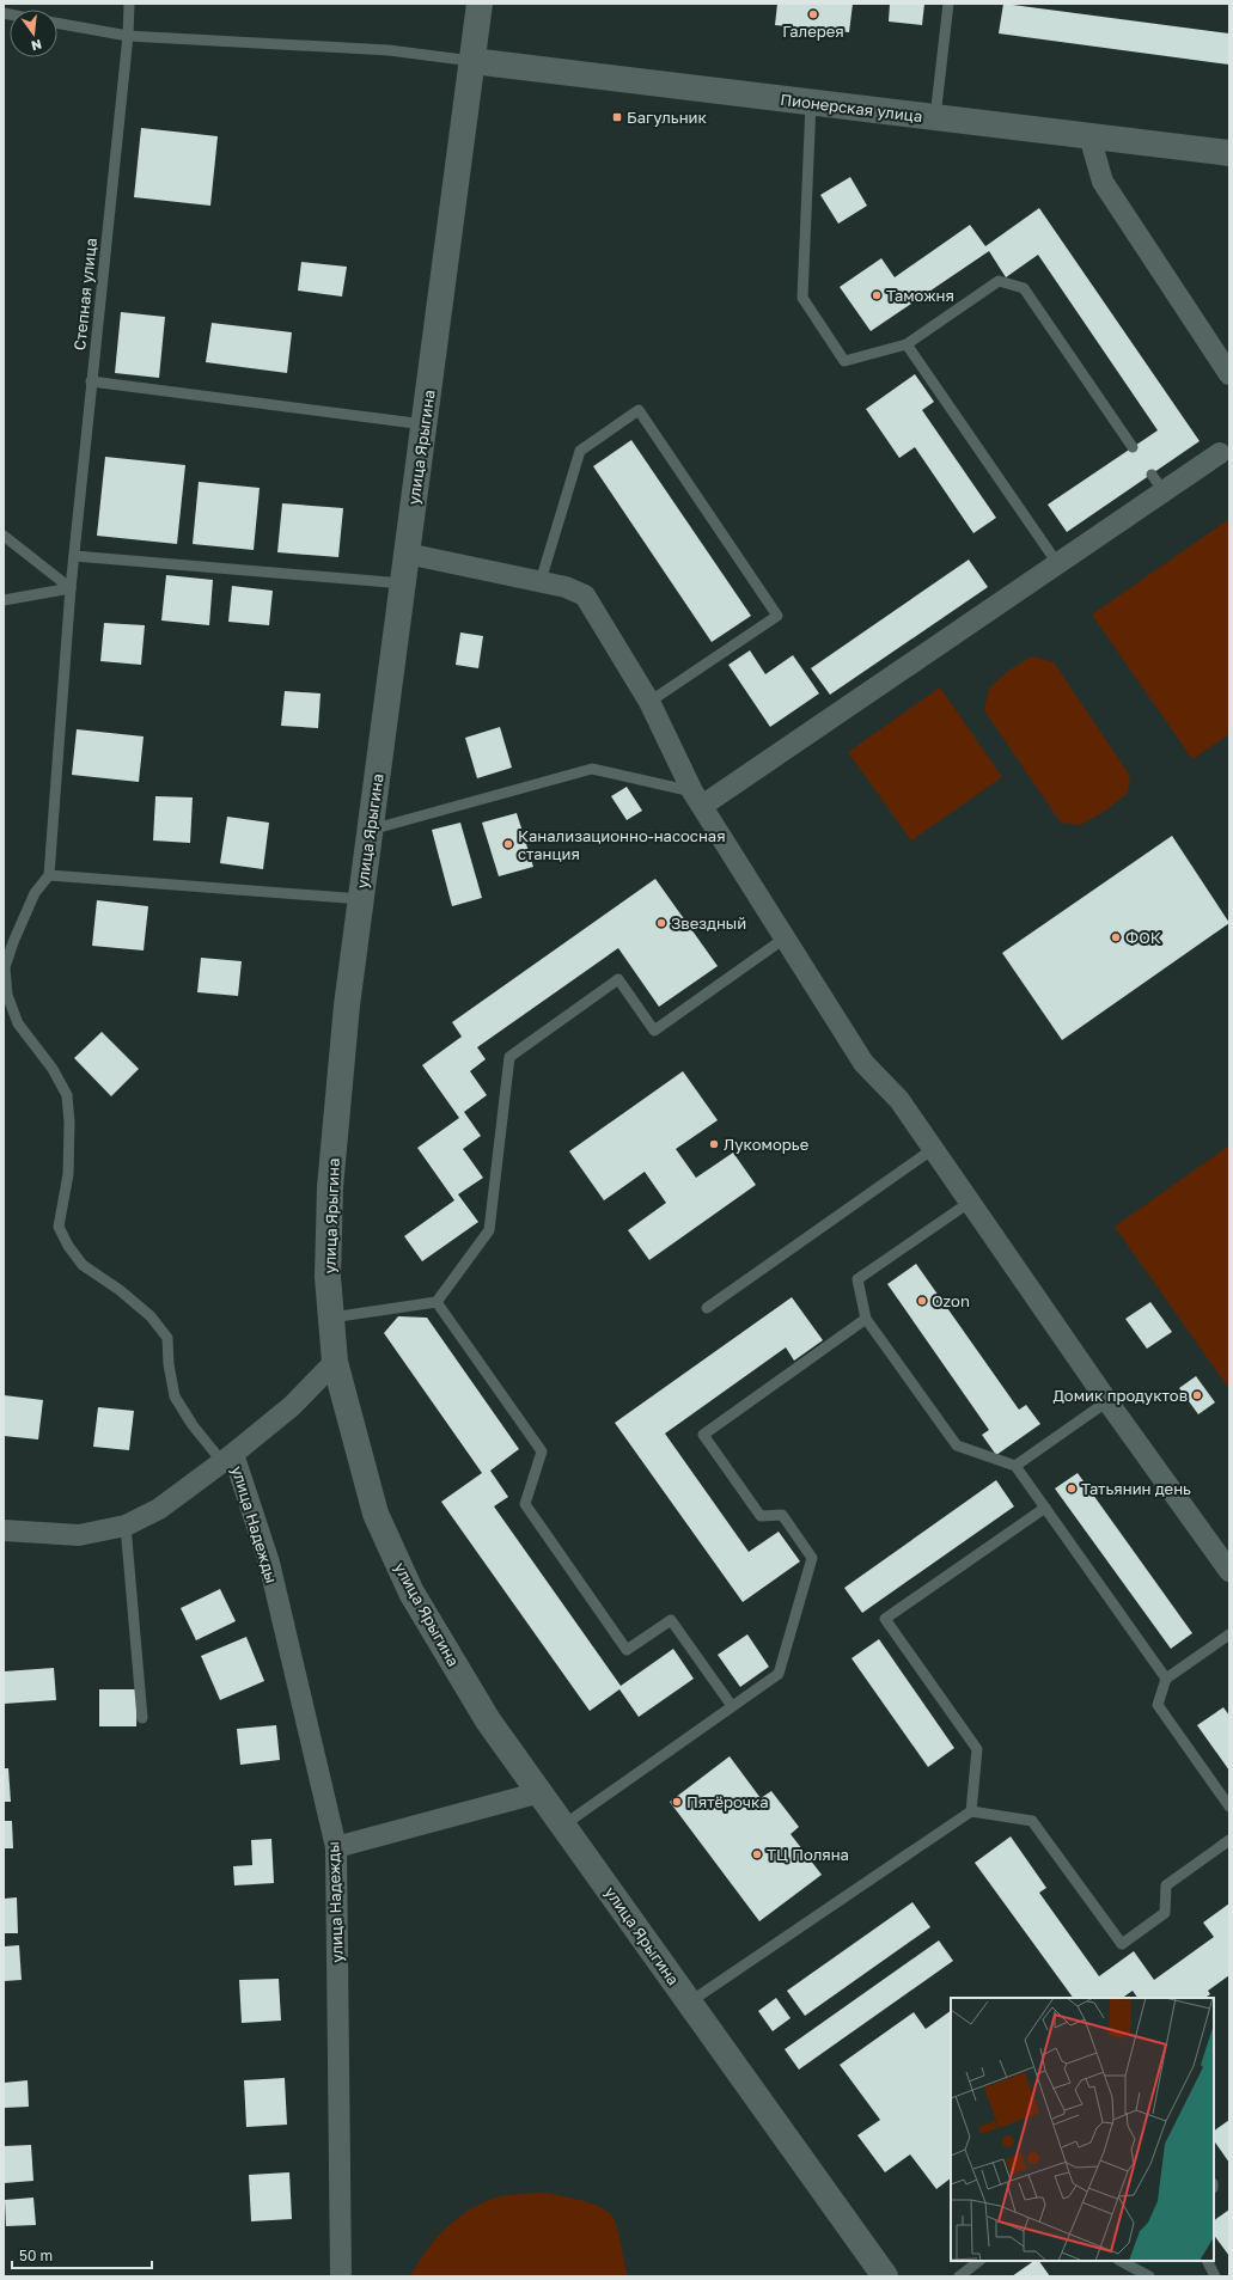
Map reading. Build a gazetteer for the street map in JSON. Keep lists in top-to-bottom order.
{
  "streets": {
    "street": ["Пионерская улица", "улица Ярыгина", "улица Надежды"],
    "lane": ["Степная улица"]
  },
  "crossings": [
    ["Пионерская улица", "улица Ярыгина"]
  ],
  "places": {
    "other": [
      "Галерея",
      "Таможня",
      "Канализационно-насосная станция",
      "Звездный",
      "ФОК",
      "Лукоморье",
      "Ozon",
      "Домик продуктов",
      "Татьянин день",
      "Пятёрочка",
      "ТЦ Поляна"
    ],
    "transit": ["Багульник"]
  },
  "scale_bar": "50 m",
  "north": "bottom"
}
